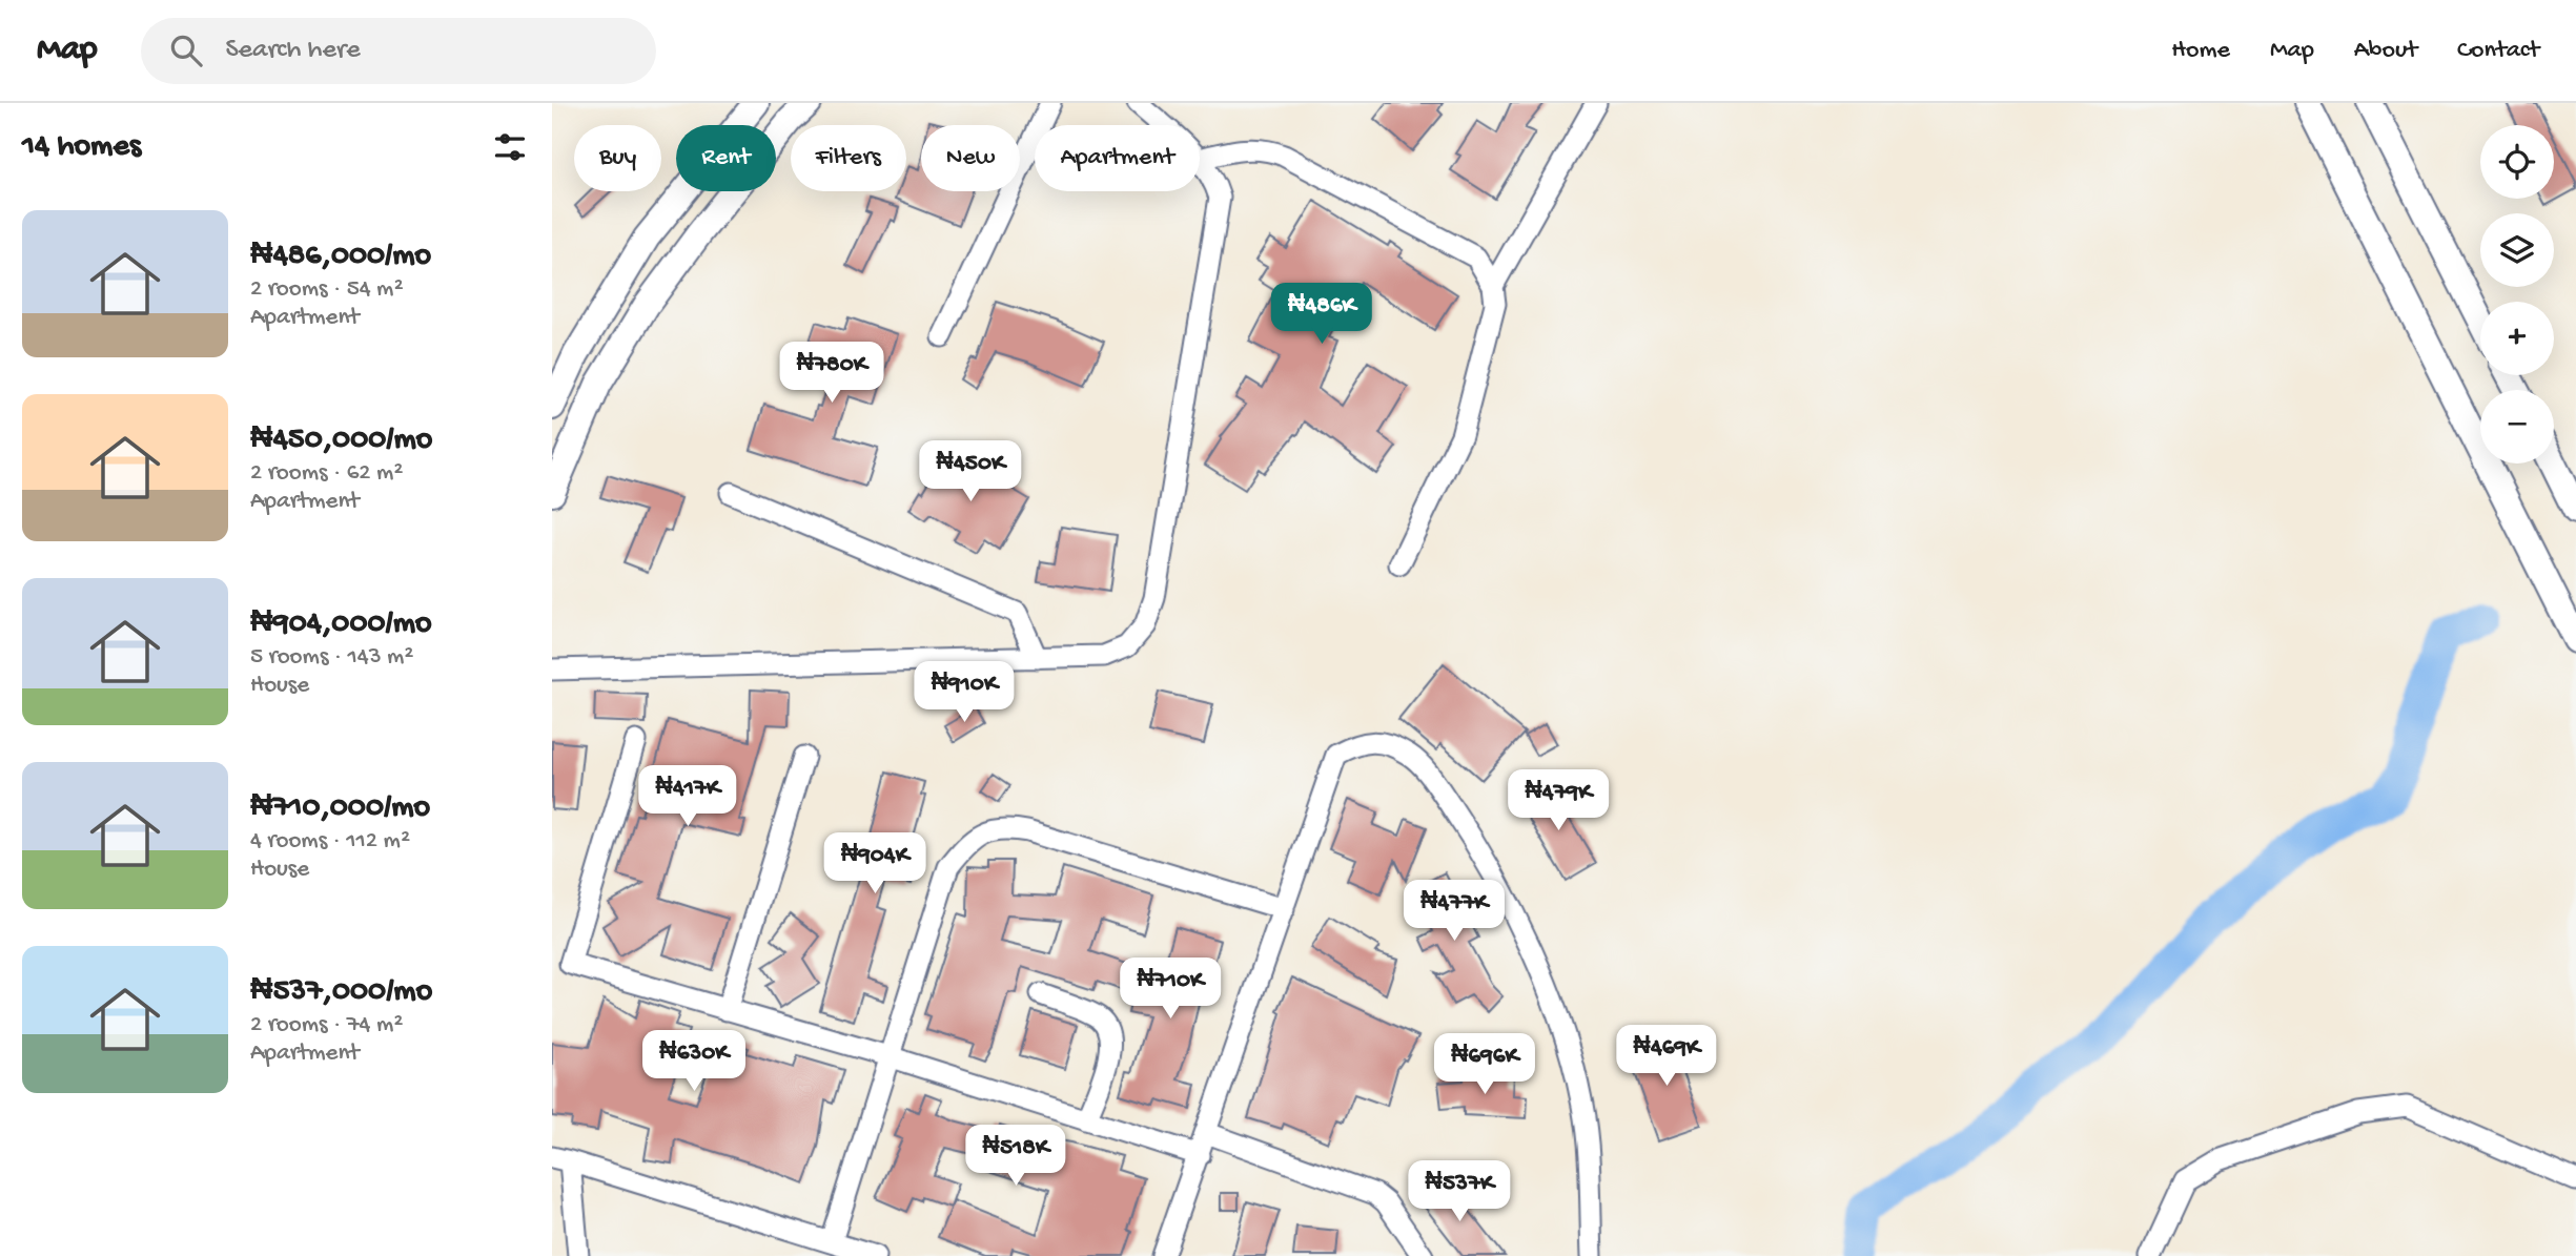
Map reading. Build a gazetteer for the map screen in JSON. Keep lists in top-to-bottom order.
{
  "page": {
    "header": "Map",
    "search": "Search here",
    "nav": [
      "Home",
      "Map",
      "About",
      "Contact"
    ],
    "heading": "14 homes",
    "map_buttons": ["+", "−"],
    "chip": [
      "Buy",
      "Rent",
      "Filters",
      "New",
      "Apartment"
    ],
    "list": [
      {
        "name": "₦486,000/mo",
        "note": "2 rooms · 54 m² · Apartment"
      },
      {
        "name": "₦450,000/mo",
        "note": "2 rooms · 62 m² · Apartment"
      },
      {
        "name": "₦904,000/mo",
        "note": "5 rooms · 143 m² · House"
      },
      {
        "name": "₦710,000/mo",
        "note": "4 rooms · 112 m² · House"
      },
      {
        "name": "₦537,000/mo",
        "note": "2 rooms · 74 m² · Apartment"
      }
    ],
    "price": [
      "₦486K",
      "₦780K",
      "₦450K",
      "₦910K",
      "₦417K",
      "₦479K",
      "₦904K",
      "₦477K",
      "₦710K",
      "₦469K",
      "₦630K",
      "₦696K",
      "₦518K",
      "₦537K"
    ]
  }
}
